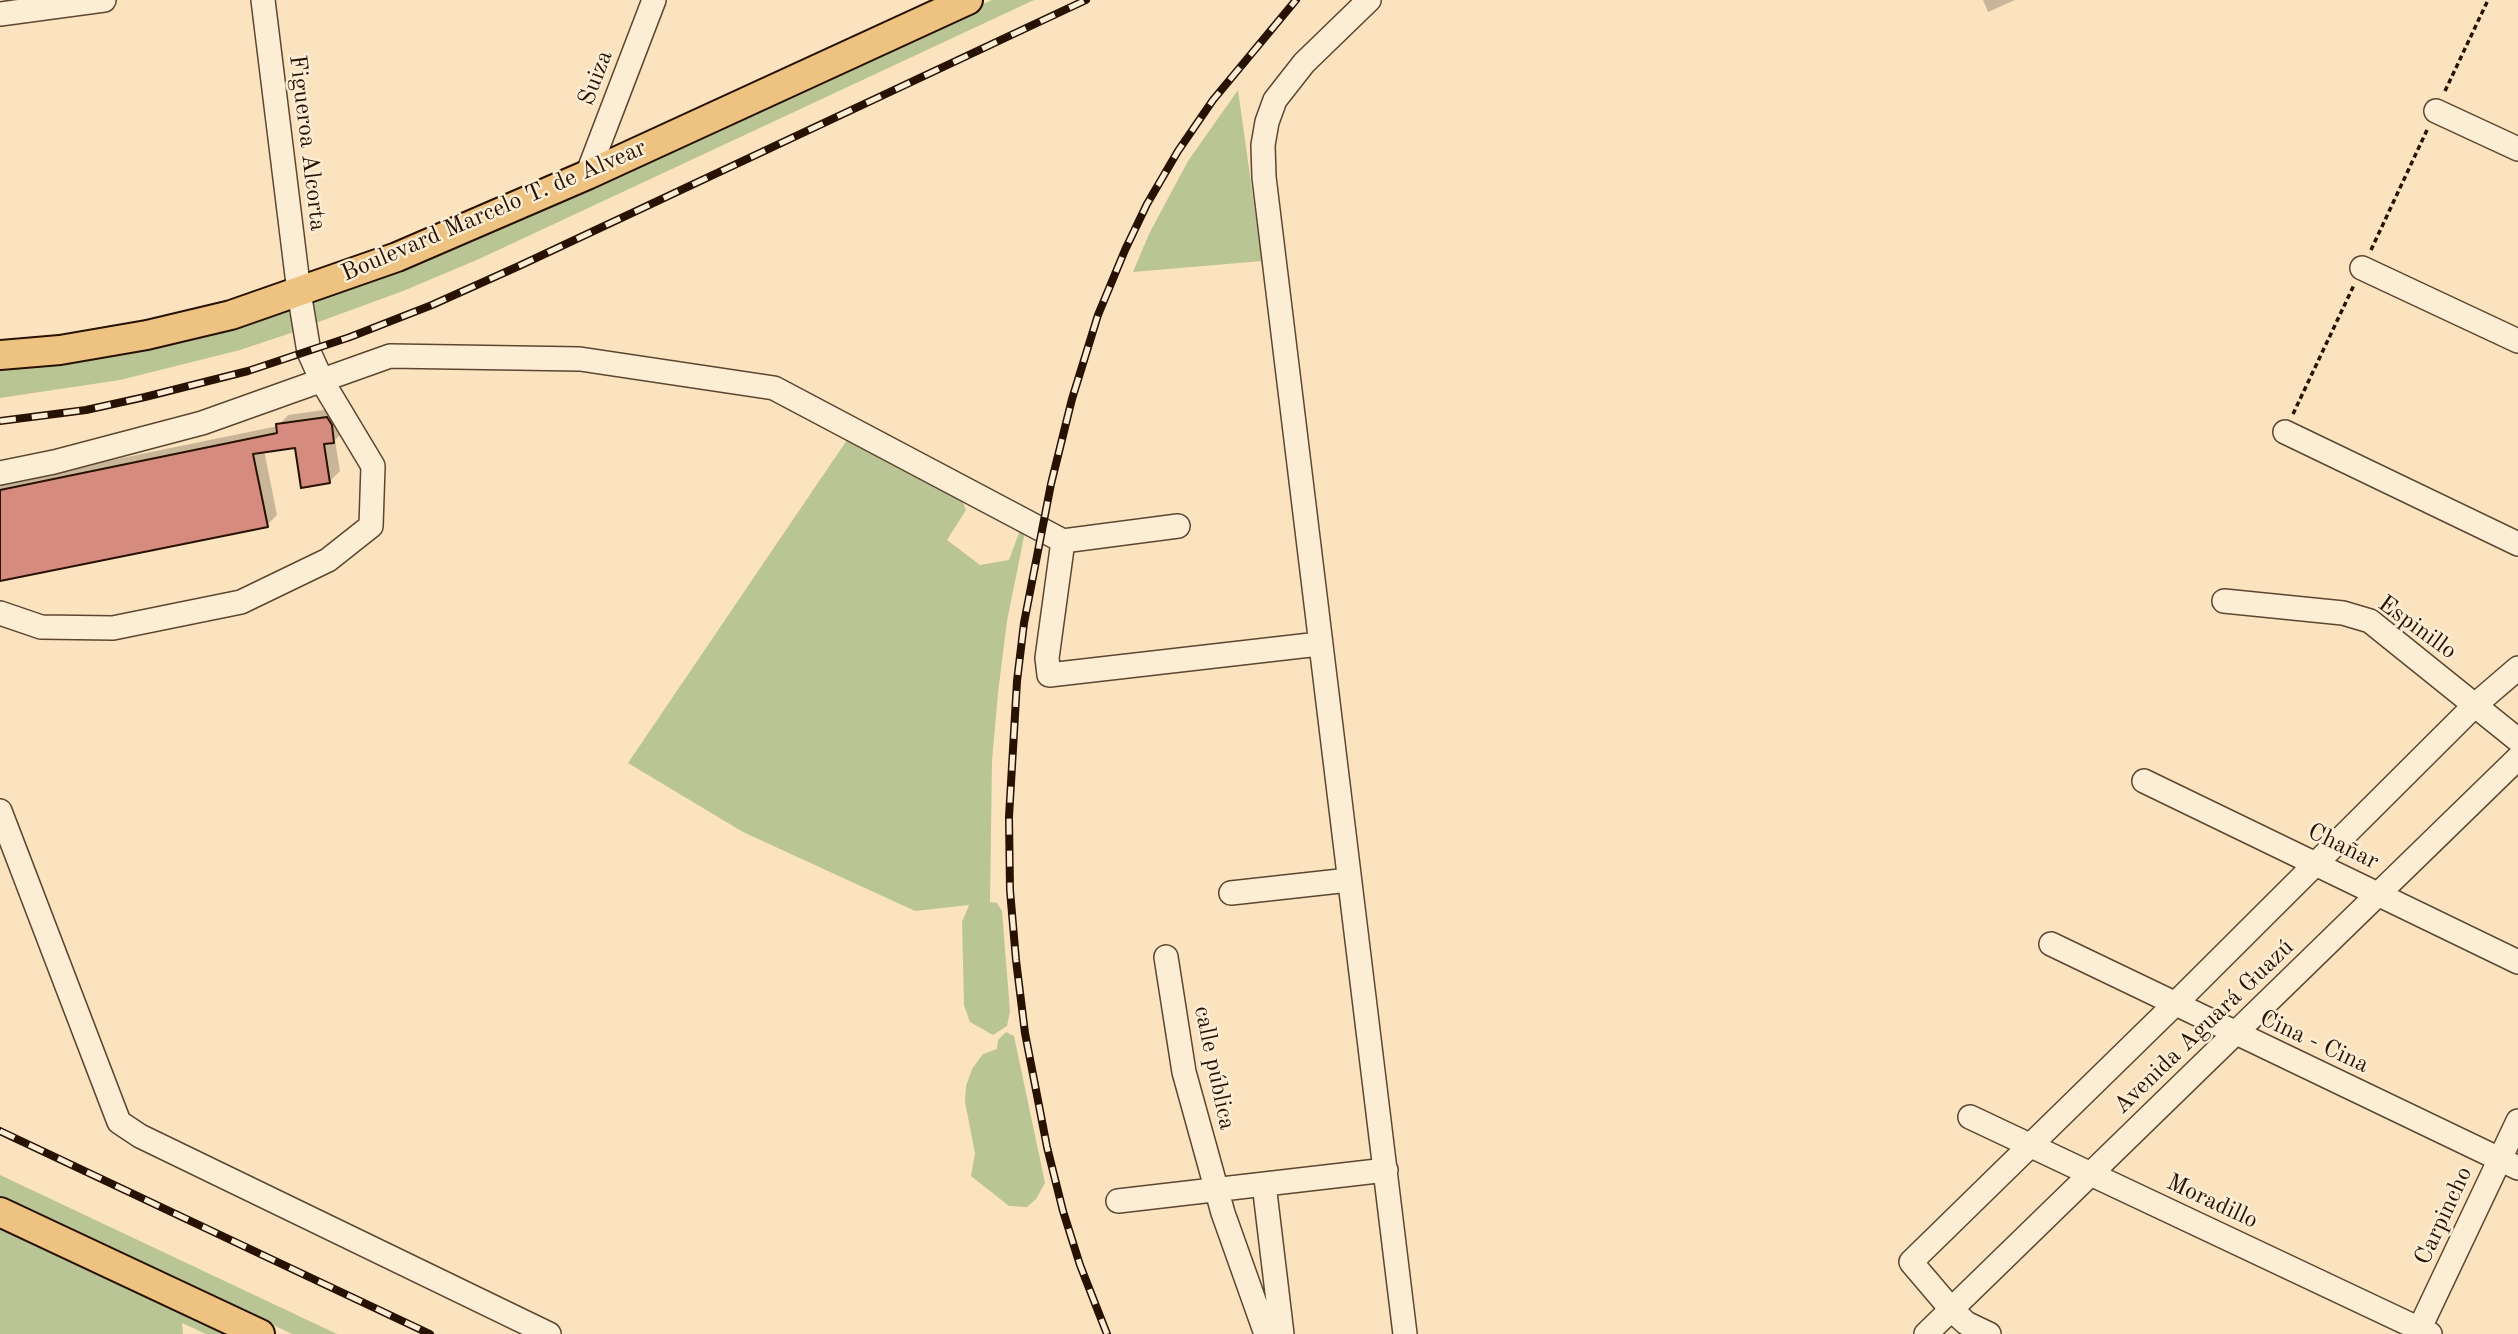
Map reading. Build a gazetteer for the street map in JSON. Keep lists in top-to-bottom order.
{
  "streets": {
    "main road": ["Boulevard Marcelo T. de Alvear"],
    "street": [
      "Suiza",
      "Figueroa Alcorta",
      "Espinillo",
      "Chañar",
      "Avenida Aguará Guazú",
      "Cina - Cina",
      "calle pública",
      "Moradillo",
      "Carpincho"
    ]
  },
  "crossings": [
    ["Suiza", "Boulevard Marcelo T. de Alvear"],
    ["Figueroa Alcorta", "Boulevard Marcelo T. de Alvear"],
    ["Espinillo", "Avenida Aguará Guazú"],
    ["Chañar", "Avenida Aguará Guazú"],
    ["Avenida Aguará Guazú", "Cina - Cina"],
    ["Avenida Aguará Guazú", "Moradillo"],
    ["Cina - Cina", "Carpincho"],
    ["Moradillo", "Carpincho"]
  ]
}
